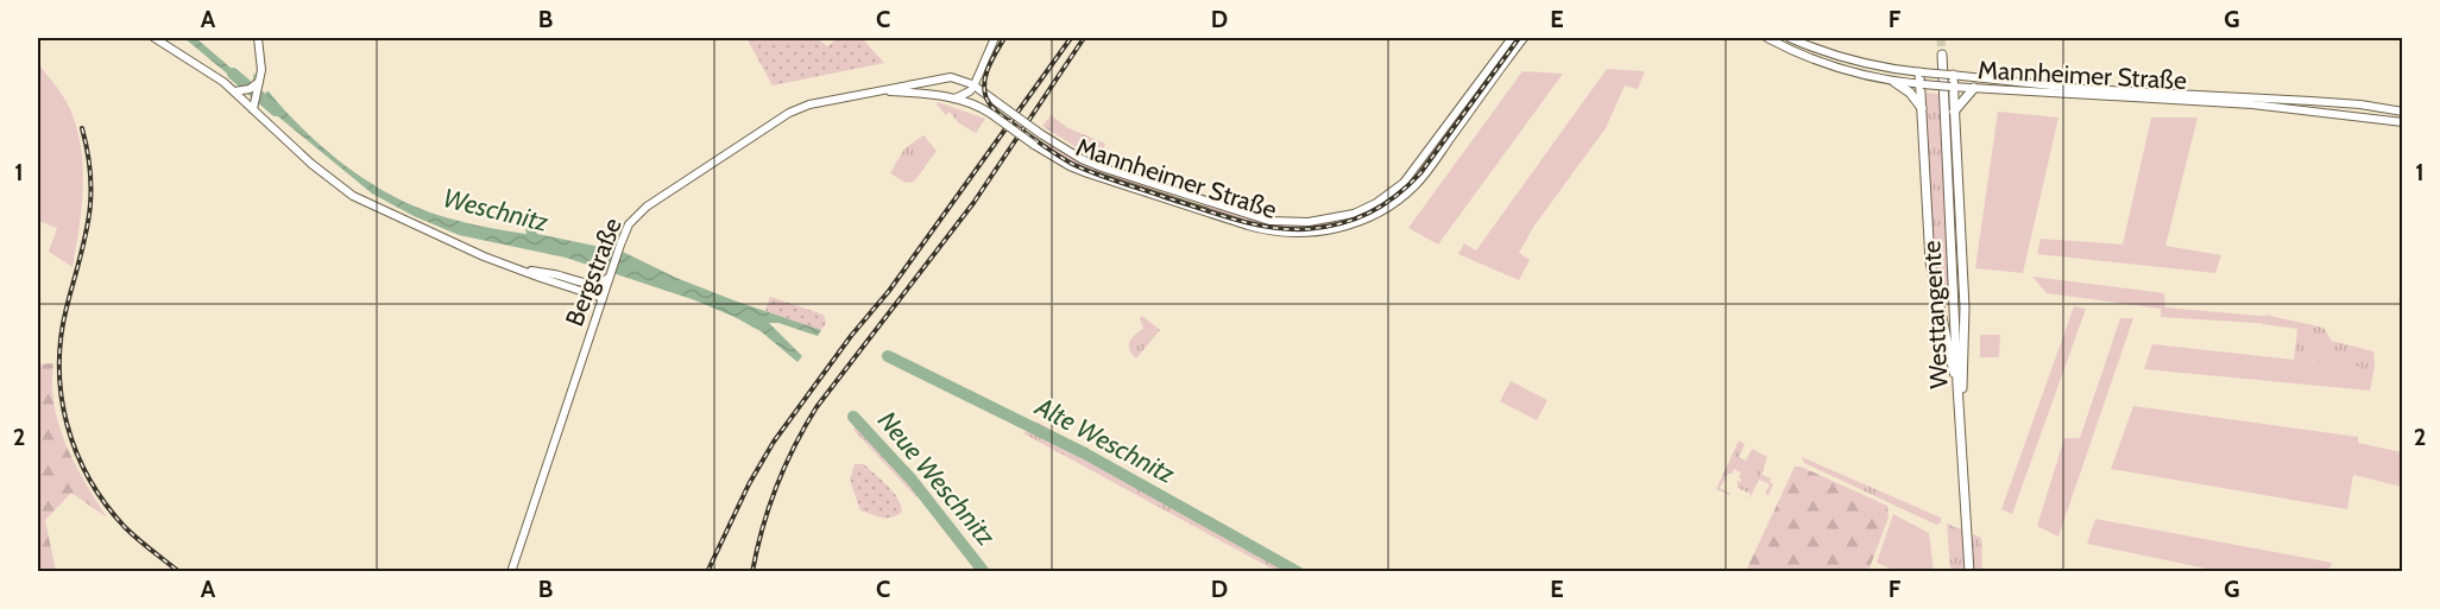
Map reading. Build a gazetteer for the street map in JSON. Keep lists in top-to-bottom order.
{
  "streets": {
    "main road": ["Mannheimer Straße", "Bergstraße", "Westtangente"]
  },
  "crossings": [
    ["Mannheimer Straße", "Bergstraße"]
  ],
  "water": ["Weschnitz", "Alte Weschnitz", "Neue Weschnitz"],
  "grid": {
    "columns": [
      "A",
      "B",
      "C",
      "D",
      "E",
      "F",
      "G"
    ],
    "rows": ["1", "2"]
  }
}
